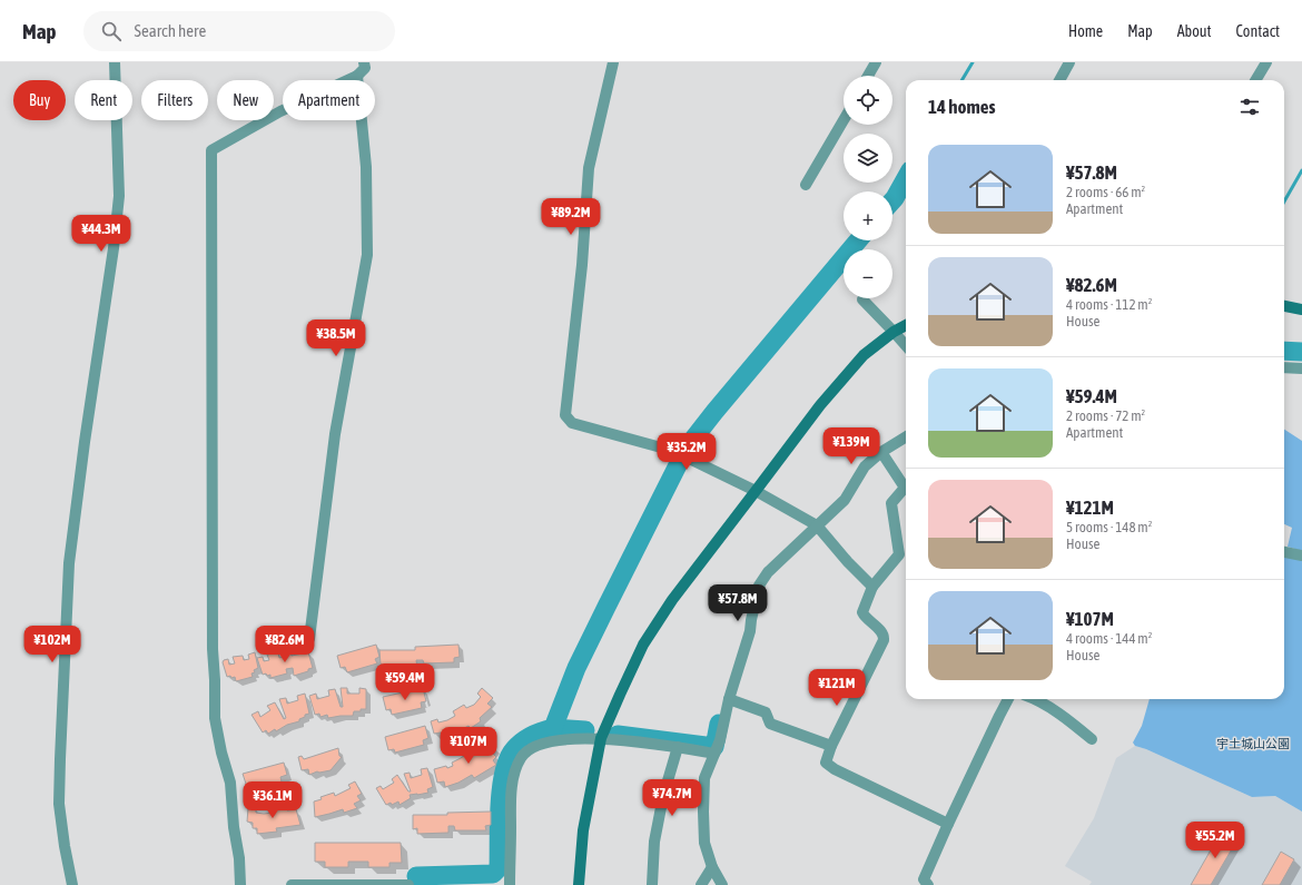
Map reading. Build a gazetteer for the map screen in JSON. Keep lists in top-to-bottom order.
{
  "parks": ["宇土城山公園"],
  "page": {
    "header": "Map",
    "search": "Search here",
    "nav": [
      "Home",
      "Map",
      "About",
      "Contact"
    ],
    "map_buttons": ["+", "−"],
    "chip": [
      "Buy",
      "Rent",
      "Filters",
      "New",
      "Apartment"
    ],
    "heading": "14 homes",
    "list": [
      {
        "name": "¥57.8M",
        "note": "2 rooms · 66 m² · Apartment"
      },
      {
        "name": "¥82.6M",
        "note": "4 rooms · 112 m² · House"
      },
      {
        "name": "¥59.4M",
        "note": "2 rooms · 72 m² · Apartment"
      },
      {
        "name": "¥121M",
        "note": "5 rooms · 148 m² · House"
      },
      {
        "name": "¥107M",
        "note": "4 rooms · 144 m² · House"
      }
    ],
    "price": [
      "¥89.2M",
      "¥44.3M",
      "¥38.5M",
      "¥139M",
      "¥35.2M",
      "¥57.8M",
      "¥102M",
      "¥82.6M",
      "¥59.4M",
      "¥121M",
      "¥107M",
      "¥74.7M",
      "¥36.1M",
      "¥55.2M"
    ]
  }
}
